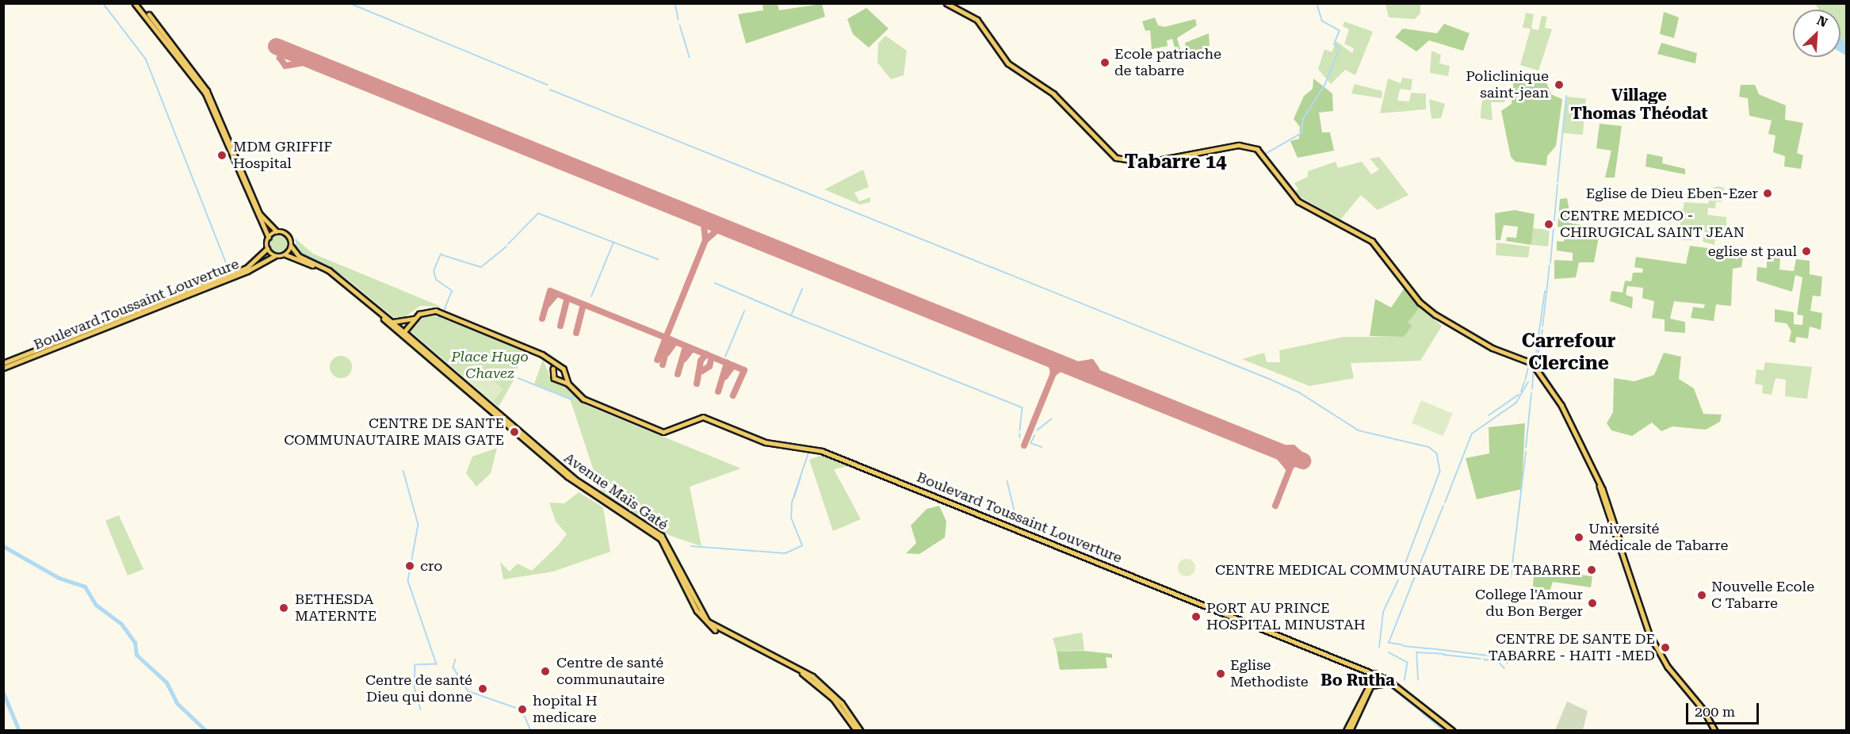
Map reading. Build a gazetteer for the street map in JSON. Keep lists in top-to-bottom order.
{
  "streets": {
    "main road": ["Boulevard Toussaint Louverture", "Avenue Maïs Gaté"]
  },
  "crossings": [
    ["Boulevard Toussaint Louverture", "Avenue Maïs Gaté"]
  ],
  "districts": [
    "Village Thomas Théodat",
    "Tabarre 14",
    "Carrefour Clercine",
    "Bo Rutha"
  ],
  "parks": ["Place Hugo Chavez"],
  "places": [
    "Ecole patriache de tabarre",
    "Policlinique saint-jean",
    "MDM GRIFFIF Hospital",
    "Eglise de Dieu Eben-Ezer",
    "CENTRE MEDICO - CHIRUGICAL SAINT JEAN",
    "eglise st paul",
    "CENTRE DE SANTE COMMUNAUTAIRE MAIS GATE",
    "Université Médicale de Tabarre",
    "cro",
    "CENTRE MEDICAL COMMUNAUTAIRE DE TABARRE",
    "Nouvelle Ecole C Tabarre",
    "College l'Amour du Bon Berger",
    "BETHESDA MATERNTE",
    "PORT AU PRINCE HOSPITAL MINUSTAH",
    "CENTRE DE SANTE DE TABARRE - HAITI -MED",
    "Centre de santé communautaire",
    "Eglise Methodiste",
    "Centre de santé Dieu qui donne",
    "hopital H medicare"
  ],
  "scale_bar": "200 m",
  "north": "top right"
}
